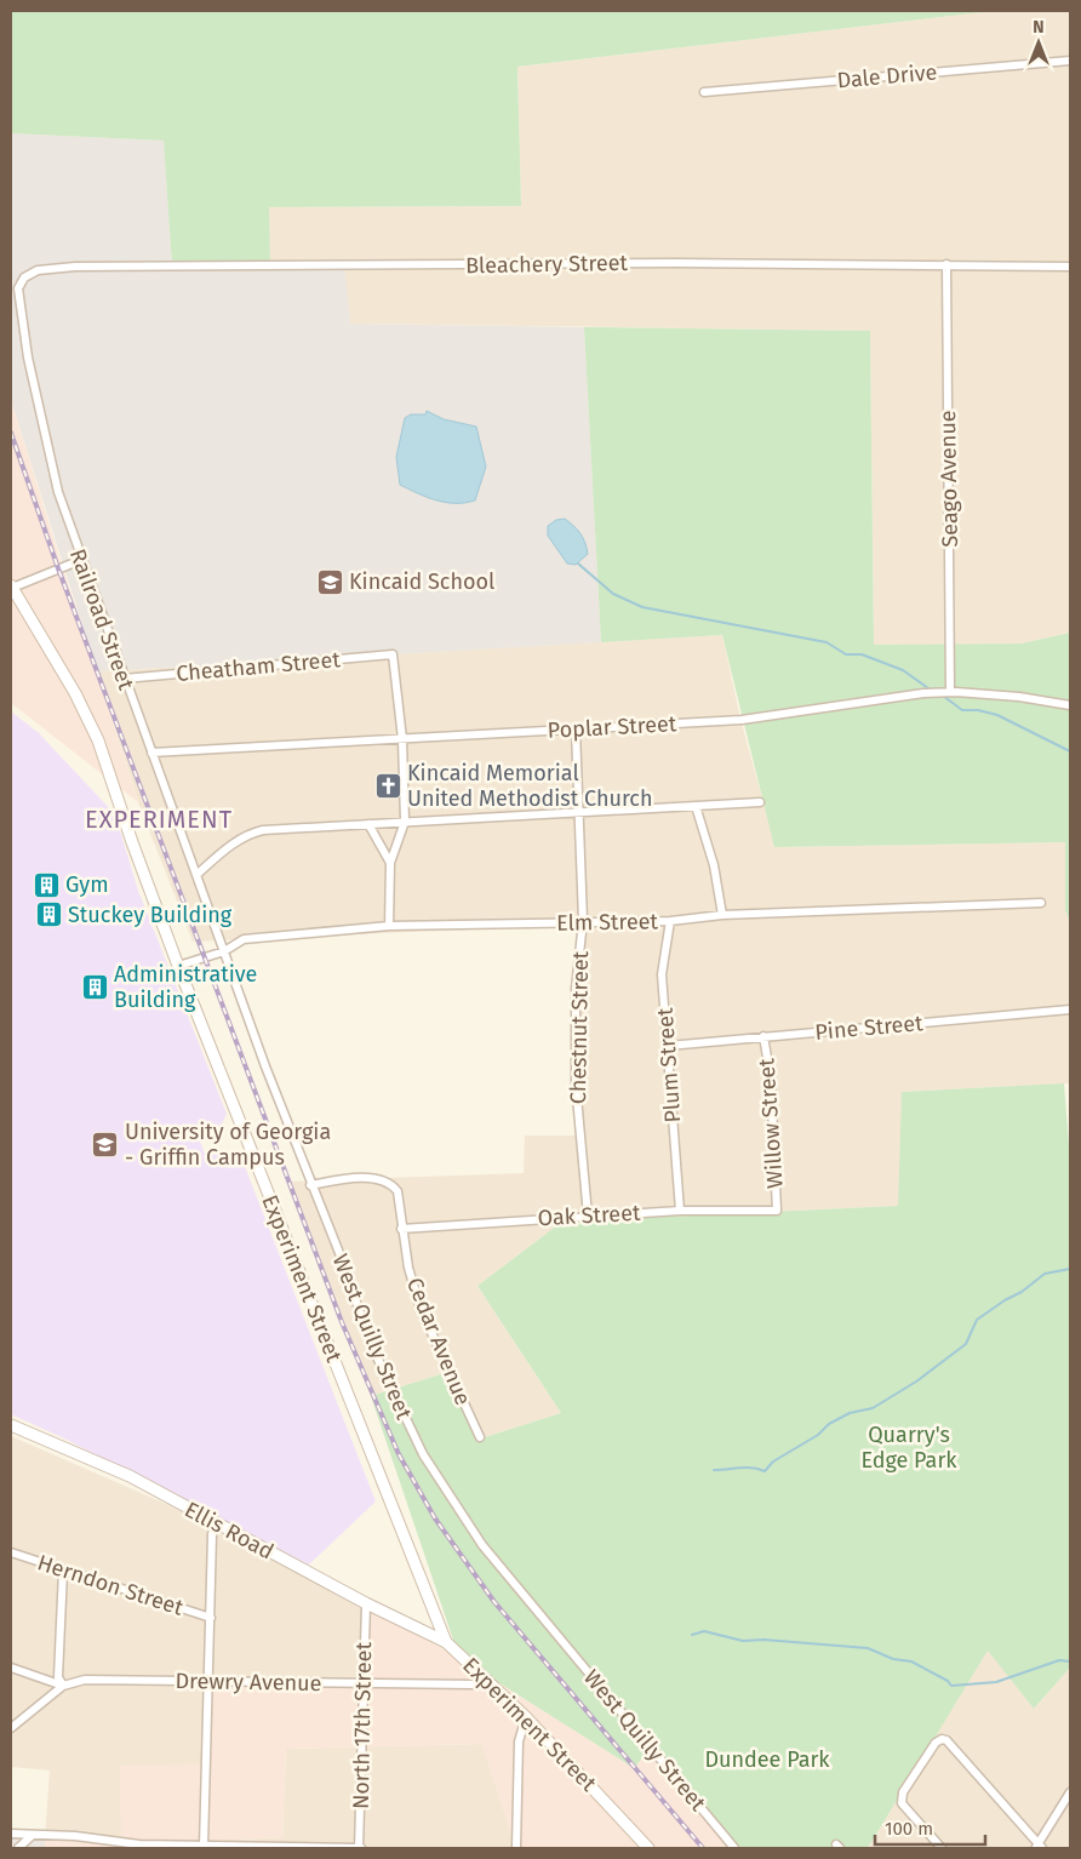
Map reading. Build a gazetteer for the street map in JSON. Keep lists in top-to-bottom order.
{
  "streets": {
    "main road": ["Experiment Street", "Ellis Road"],
    "street": [
      "Dale Drive",
      "Bleachery Street",
      "Seago Avenue",
      "Railroad Street",
      "Cheatham Street",
      "Poplar Street",
      "Elm Street",
      "Chestnut Street",
      "Pine Street",
      "Plum Street",
      "Willow Street",
      "Oak Street",
      "West Quilly Street",
      "Cedar Avenue",
      "Herndon Street",
      "Drewry Avenue",
      "North 17th Street"
    ]
  },
  "crossings": [
    ["Bleachery Street", "Seago Avenue"],
    ["Bleachery Street", "Railroad Street"],
    ["Seago Avenue", "Poplar Street"],
    ["Railroad Street", "Cheatham Street"],
    ["Railroad Street", "Poplar Street"],
    ["Railroad Street", "Elm Street"],
    ["Railroad Street", "West Quilly Street"],
    ["Cheatham Street", "Poplar Street"],
    ["Poplar Street", "Chestnut Street"],
    ["Elm Street", "Chestnut Street"],
    ["Elm Street", "Plum Street"],
    ["Elm Street", "Experiment Street"],
    ["Elm Street", "West Quilly Street"],
    ["Chestnut Street", "Oak Street"],
    ["Pine Street", "Plum Street"],
    ["Pine Street", "Willow Street"],
    ["Plum Street", "Oak Street"],
    ["Willow Street", "Oak Street"],
    ["Oak Street", "Cedar Avenue"],
    ["Experiment Street", "Ellis Road"],
    ["Experiment Street", "Drewry Avenue"],
    ["West Quilly Street", "Cedar Avenue"],
    ["Ellis Road", "North 17th Street"],
    ["Drewry Avenue", "North 17th Street"]
  ],
  "districts": ["EXPERIMENT"],
  "parks": ["Quarry's Edge Park", "Dundee Park"],
  "places": {
    "school or university": ["Kincaid School", "University of Georgia - Griffin Campus"],
    "church": ["Kincaid Memorial United Methodist Church"],
    "building": ["Gym", "Stuckey Building", "Administrative Building"]
  },
  "scale_bar": "100 m",
  "north": "top"
}
